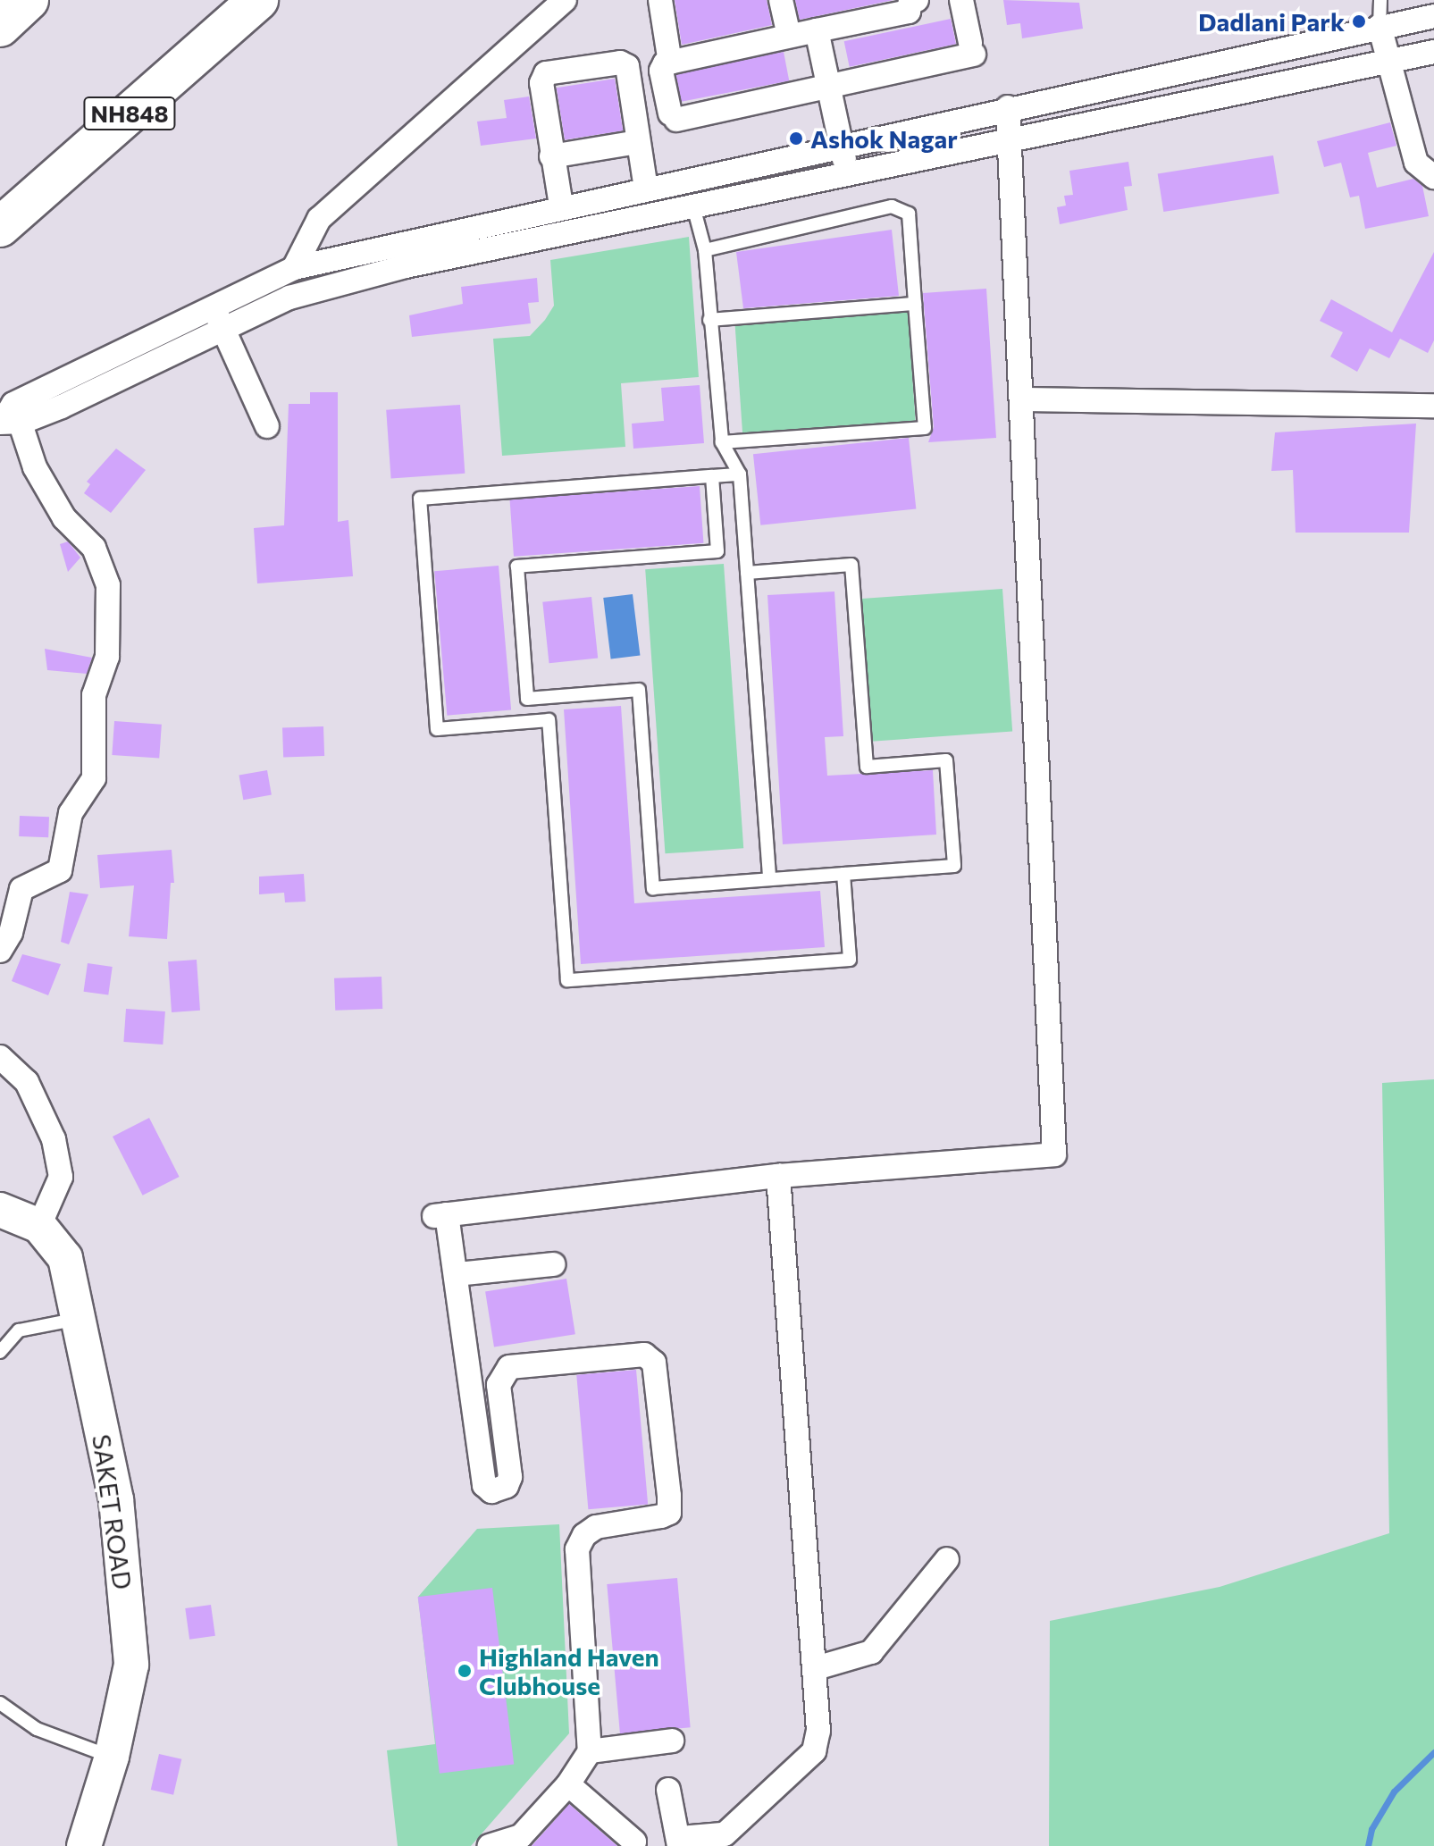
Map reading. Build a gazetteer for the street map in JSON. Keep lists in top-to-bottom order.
{
  "streets": {
    "highway": ["NH848"],
    "main road": ["SAKET ROAD"]
  },
  "places": ["Dadlani Park", "Ashok Nagar", "Highland Haven Clubhouse"]
}
